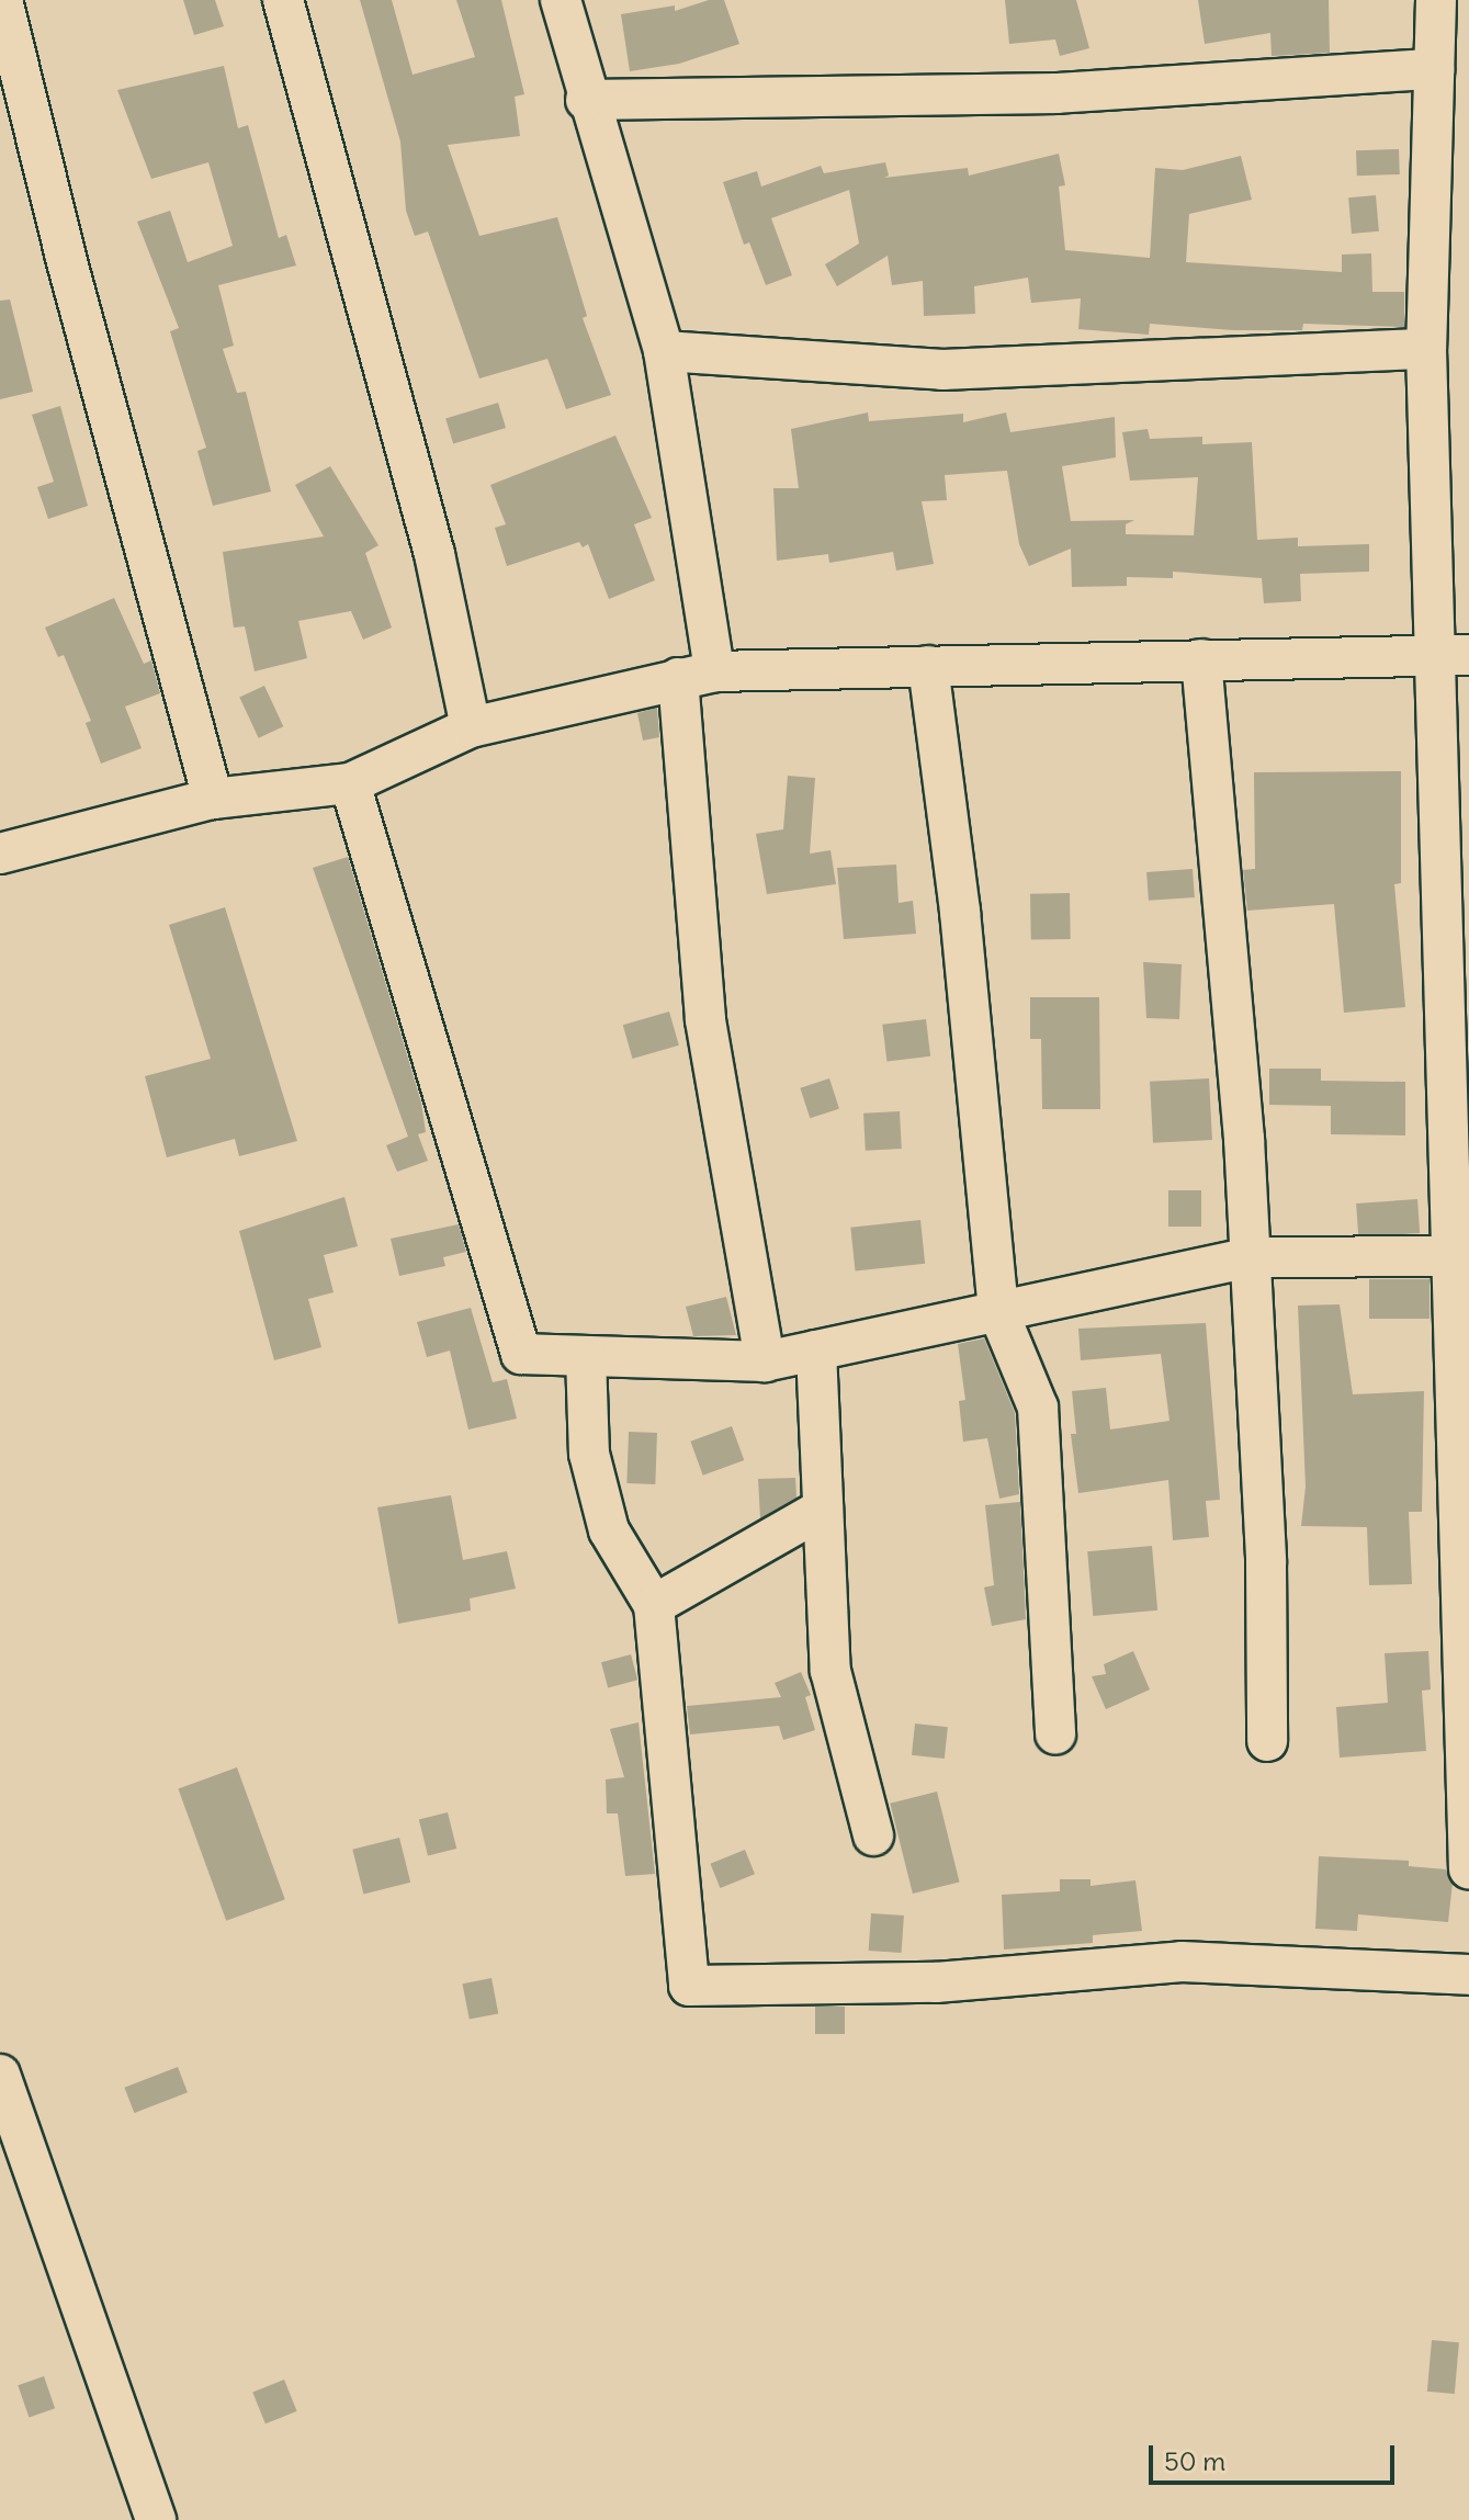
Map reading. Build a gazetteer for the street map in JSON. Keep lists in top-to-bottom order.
{
  "scale_bar": "50 m"
}
